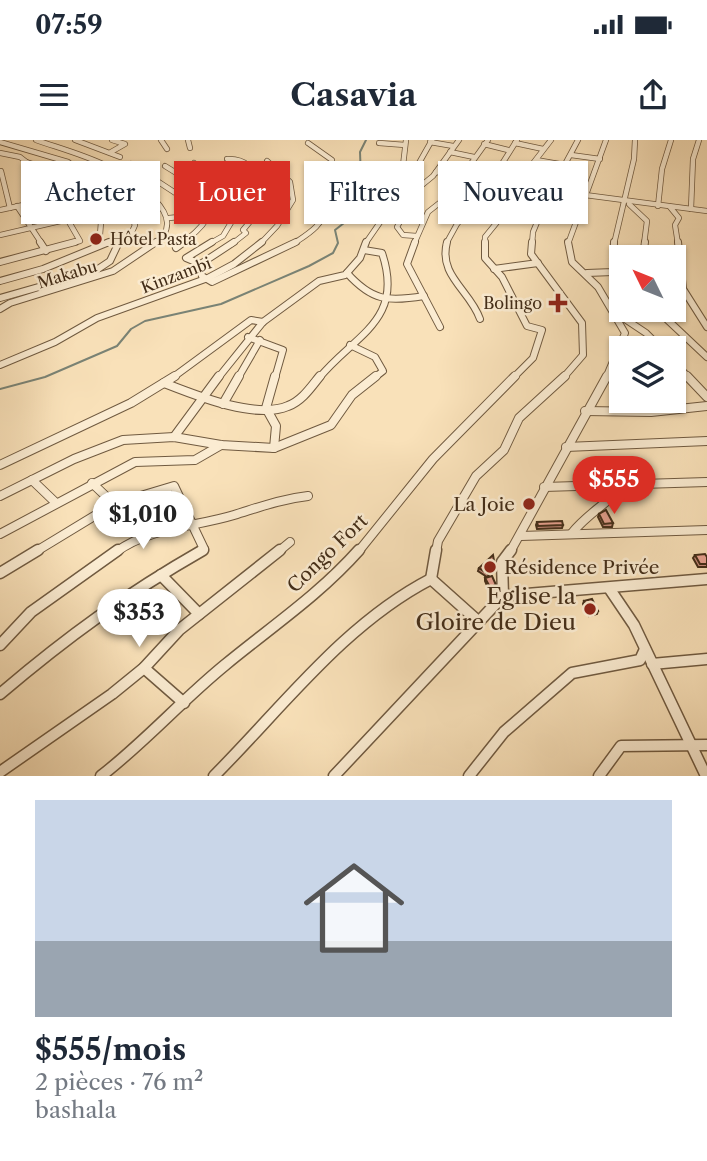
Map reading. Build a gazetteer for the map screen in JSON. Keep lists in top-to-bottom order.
{
  "streets": {
    "street": ["Makabu", "Kinzambi", "Congo Fort"]
  },
  "places": {
    "other": [
      "Hôtel Pasta",
      "La Joie",
      "Résidence Privée",
      "Eglise la Gloire de Dieu"
    ],
    "health": ["Bolingo"]
  },
  "north": "top left",
  "page": {
    "status": "07:59",
    "header": "Casavia",
    "chip": [
      "Acheter",
      "Louer",
      "Filtres",
      "Nouveau"
    ],
    "price": ["$555", "$1,010", "$353"],
    "list": [
      {
        "name": "$555/mois",
        "note": "2 pièces · 76 m² · bashala"
      }
    ]
  }
}
